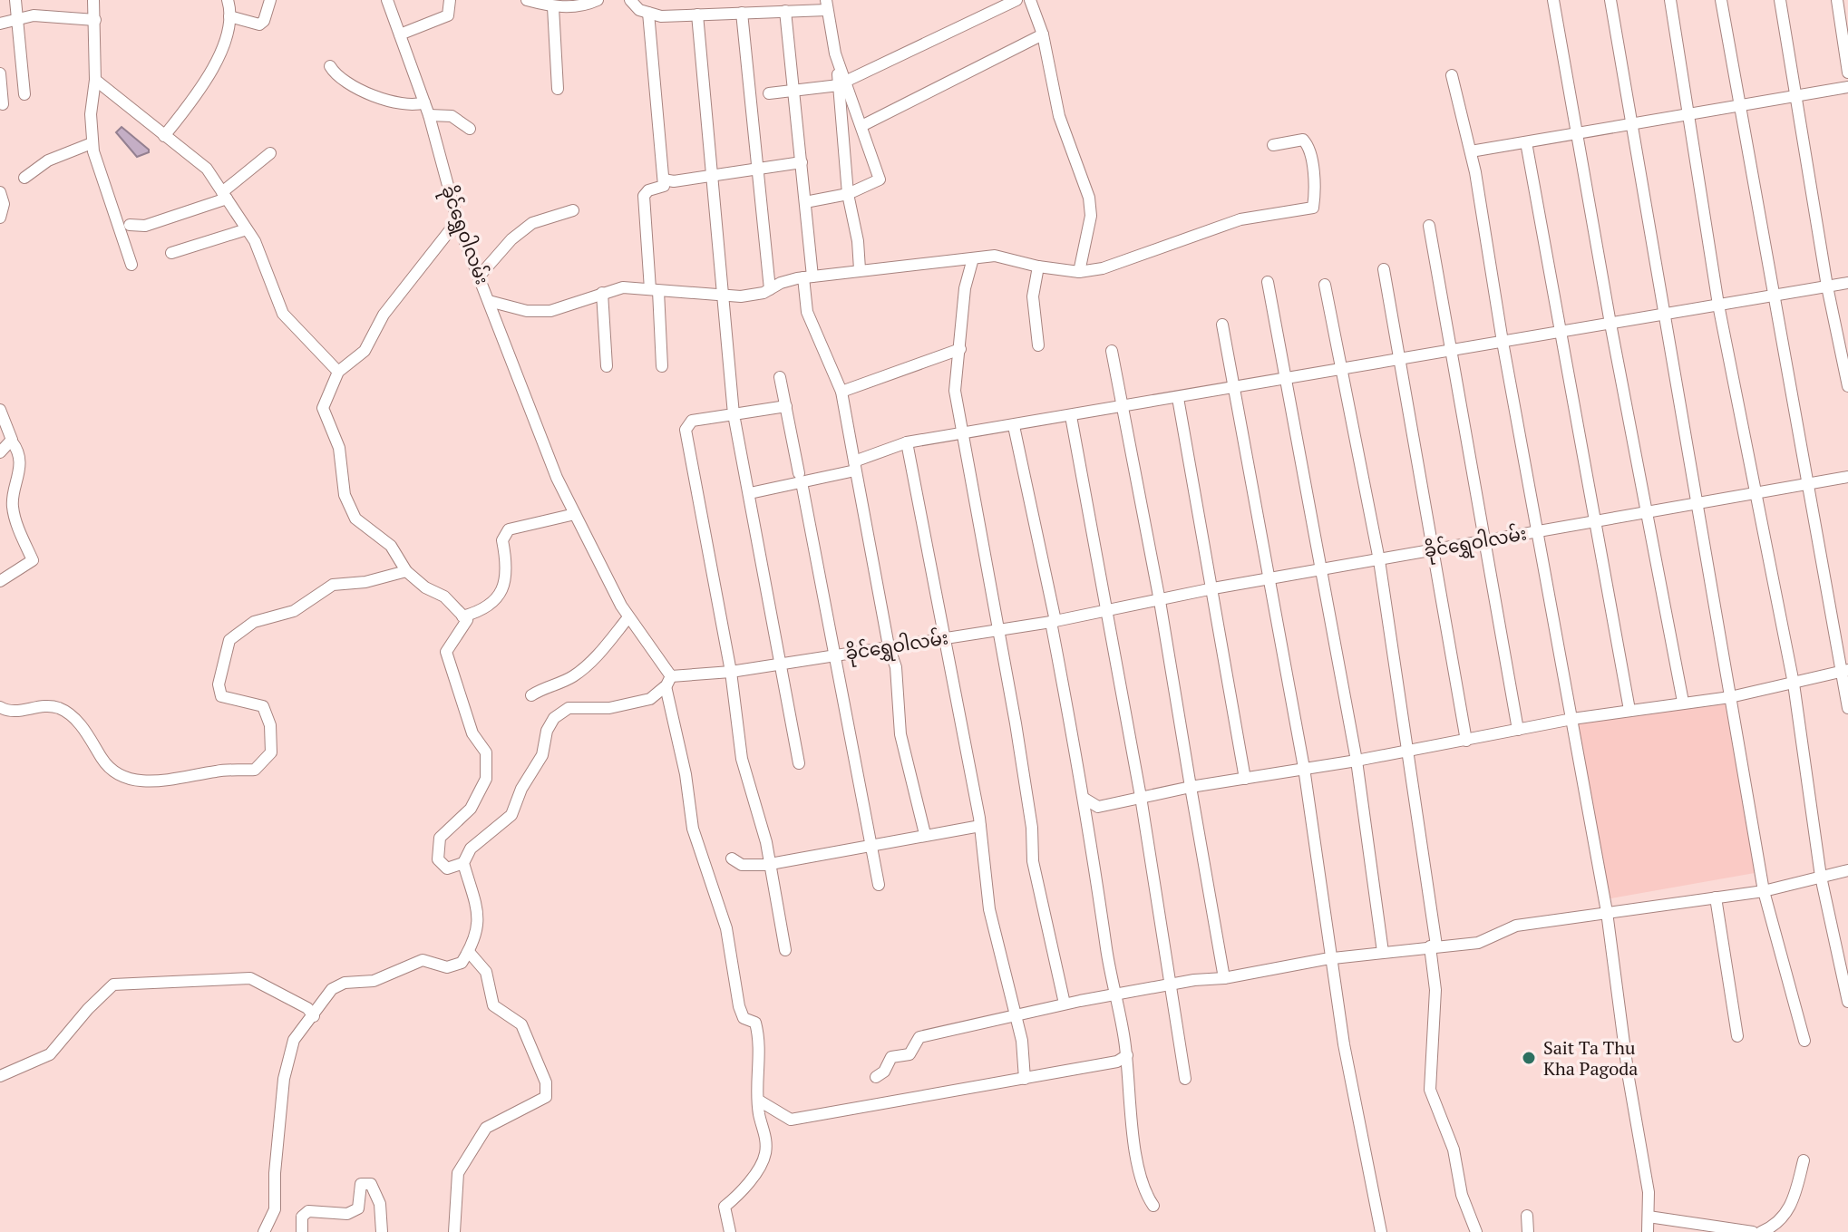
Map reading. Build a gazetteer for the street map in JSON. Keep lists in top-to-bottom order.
{
  "streets": {
    "street": ["ခိုင်ရွှေဝါလမ်း"]
  },
  "places": ["Sait Ta Thu Kha Pagoda"]
}
